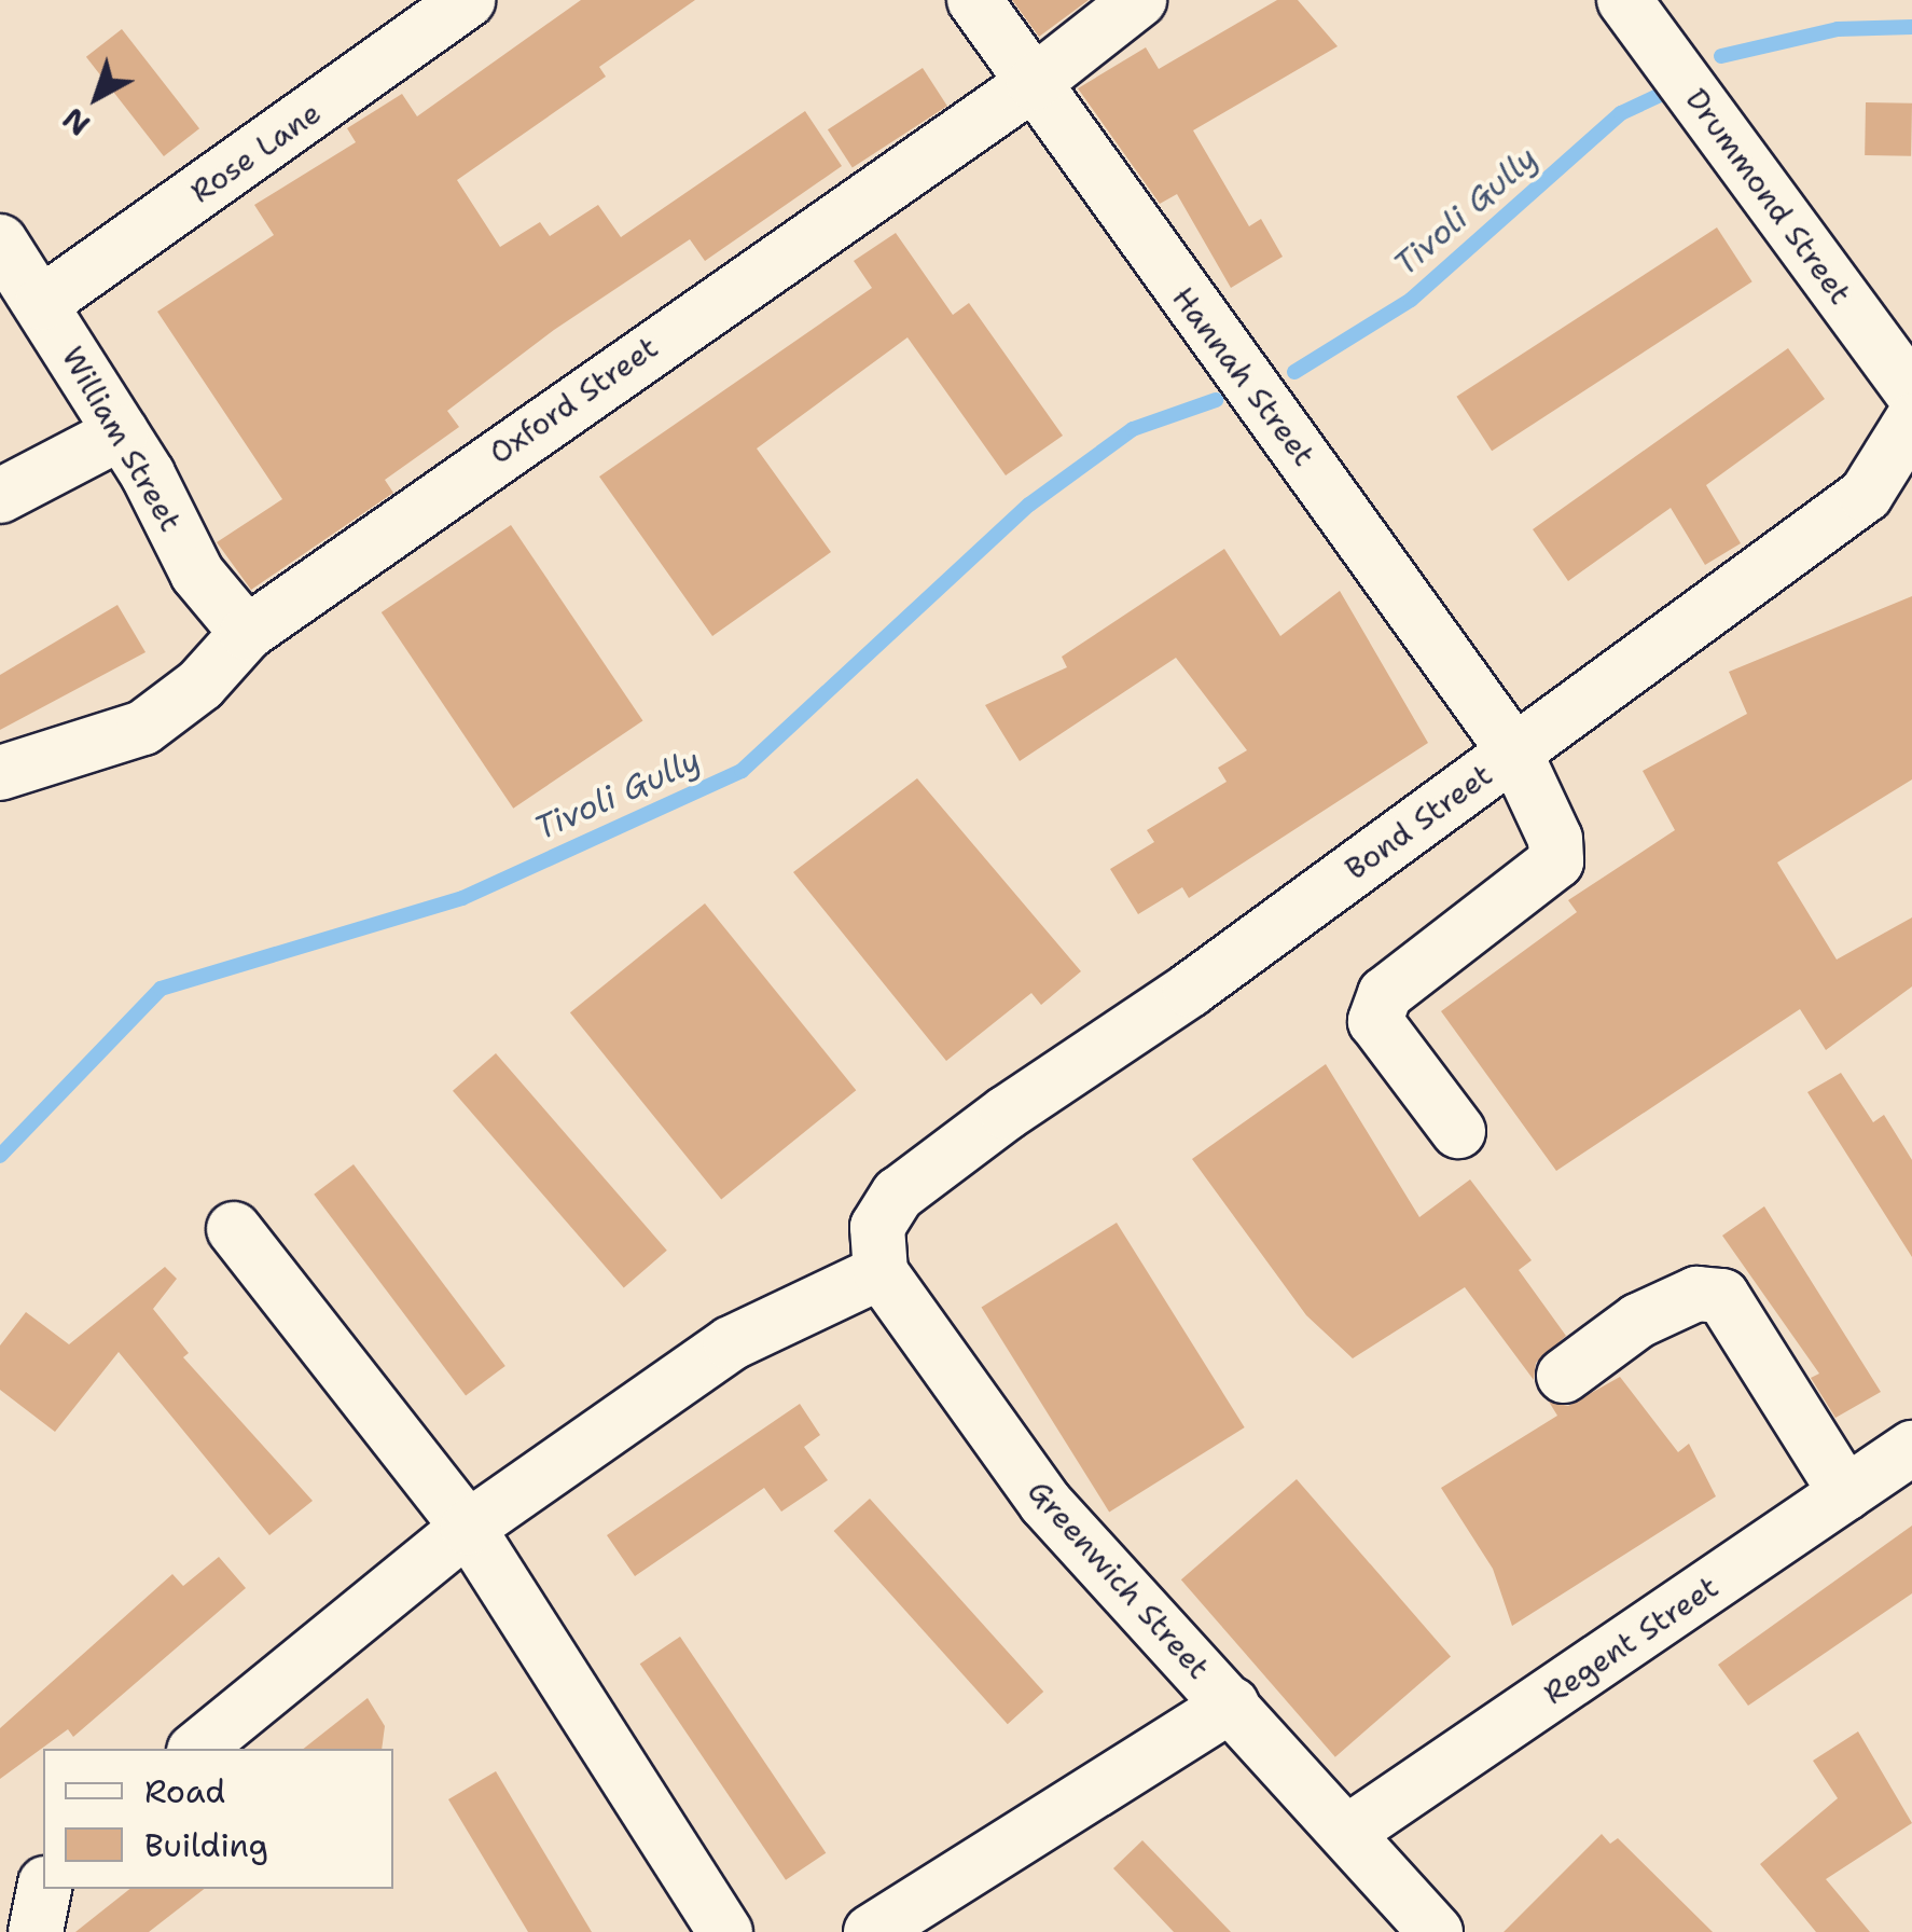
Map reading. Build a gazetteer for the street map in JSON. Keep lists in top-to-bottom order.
{
  "streets": {
    "street": [
      "Rose Lane",
      "Drummond Street",
      "Hannah Street",
      "Oxford Street",
      "William Street",
      "Bond Street",
      "Greenwich Street",
      "Regent Street"
    ]
  },
  "crossings": [
    ["Rose Lane", "William Street"],
    ["Hannah Street", "Oxford Street"],
    ["Hannah Street", "Bond Street"],
    ["Oxford Street", "William Street"],
    ["Bond Street", "Greenwich Street"],
    ["Greenwich Street", "Regent Street"]
  ],
  "water": ["Tivoli Gully"],
  "legend": ["Road", "Building"],
  "north": "bottom left"
}
